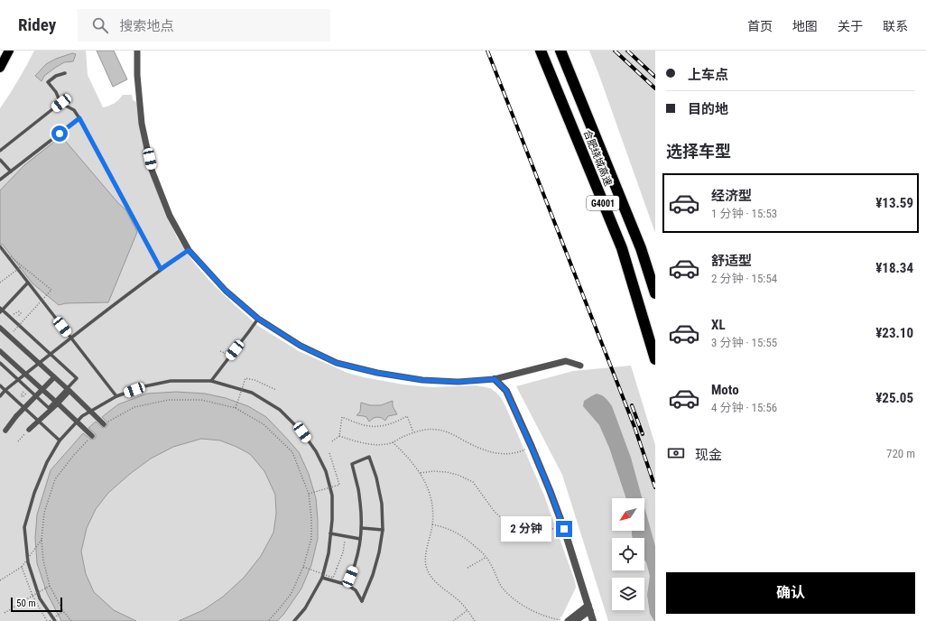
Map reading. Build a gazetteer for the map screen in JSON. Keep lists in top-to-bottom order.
{
  "streets": {
    "highway": ["合肥绕城高速", "G4001"]
  },
  "scale_bar": "50 m",
  "north": "bottom left",
  "page": {
    "header": "Ridey",
    "search": "搜索地点",
    "nav": [
      "首页",
      "地图",
      "关于",
      "联系"
    ],
    "banner": ["上车点", "目的地"],
    "heading": "选择车型",
    "list": [
      {
        "name": "经济型",
        "note": "1 分钟 · 15:53",
        "value": "¥13.59"
      },
      {
        "name": "舒适型",
        "note": "2 分钟 · 15:54",
        "value": "¥18.34"
      },
      {
        "name": "XL",
        "note": "3 分钟 · 15:55",
        "value": "¥23.10"
      },
      {
        "name": "Moto",
        "note": "4 分钟 · 15:56",
        "value": "¥25.05"
      }
    ],
    "pay": ["现金", "720 m"],
    "bubble": "2 分钟",
    "buttons": "确认",
    "scale": "50 m"
  }
}
